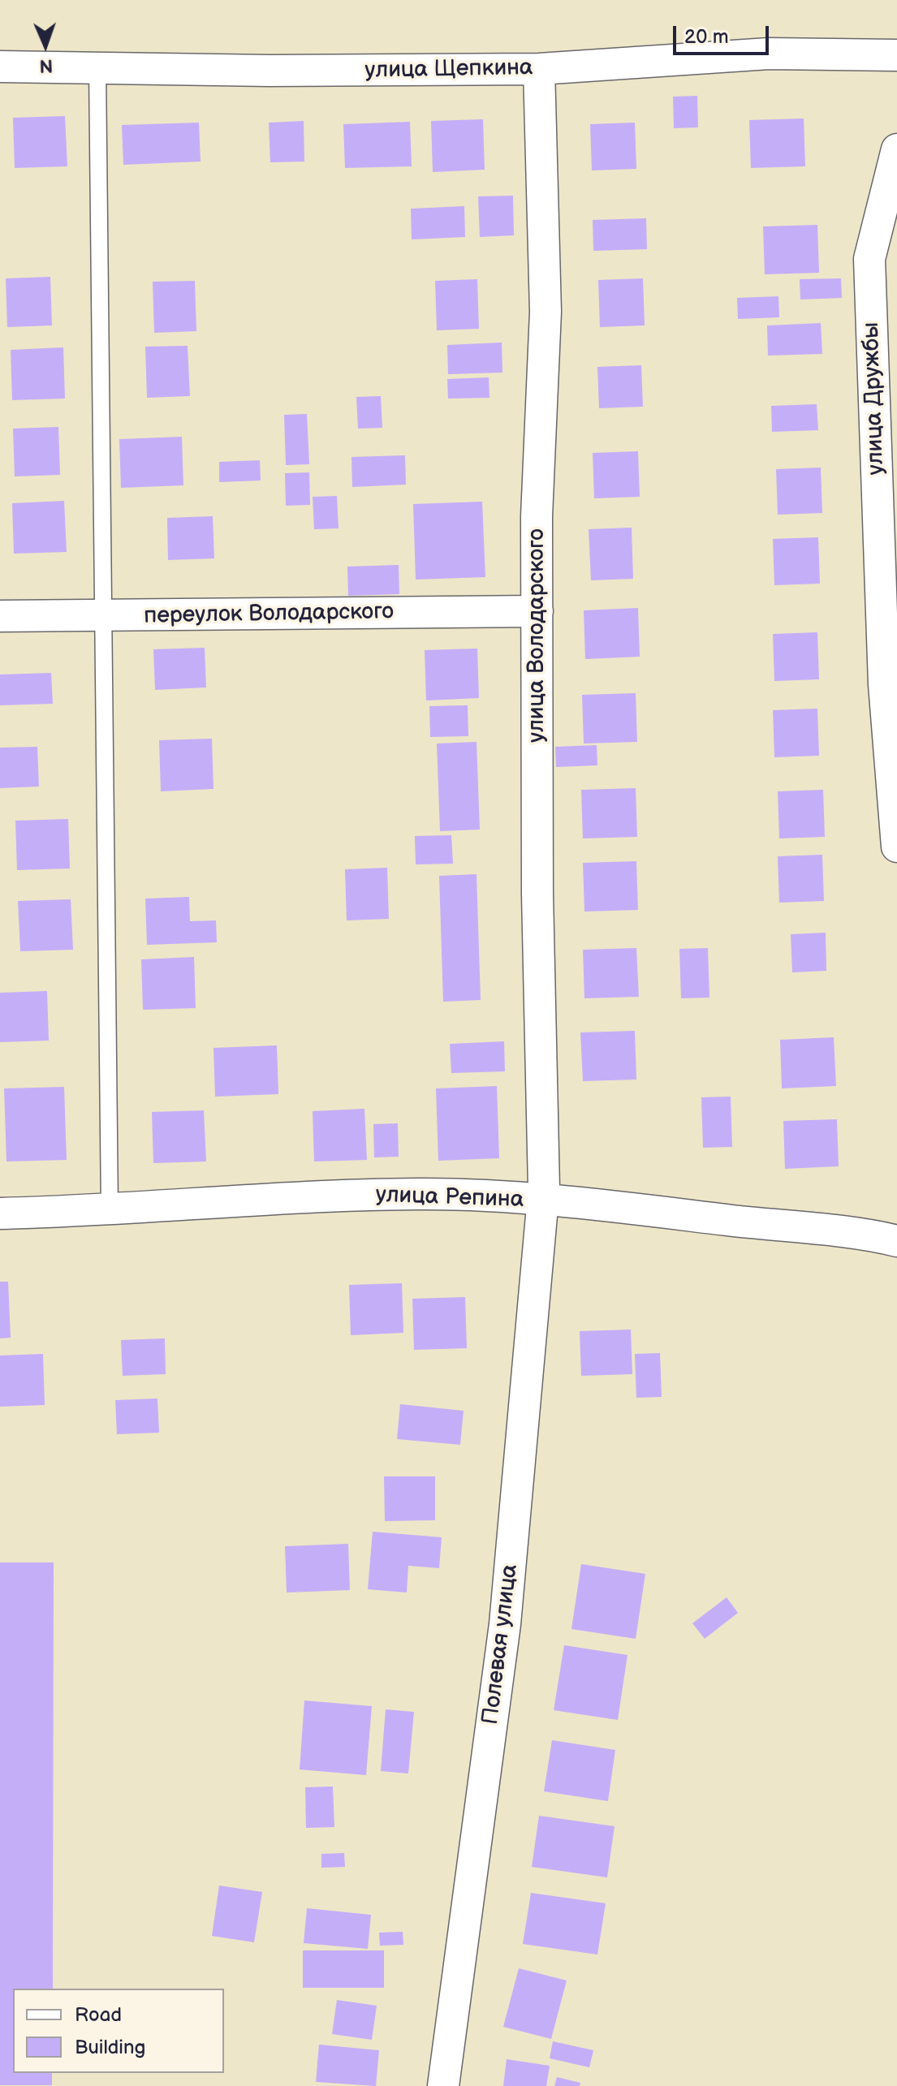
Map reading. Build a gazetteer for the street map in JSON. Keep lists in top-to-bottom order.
{
  "streets": {
    "street": [
      "улица Щепкина",
      "улица Дружбы",
      "переулок Володарского",
      "улица Володарского",
      "улица Репина",
      "Полевая улица"
    ]
  },
  "crossings": [
    ["улица Щепкина", "улица Володарского"],
    ["переулок Володарского", "улица Володарского"],
    ["улица Володарского", "улица Репина"],
    ["улица Володарского", "Полевая улица"],
    ["улица Репина", "Полевая улица"]
  ],
  "legend": ["Road", "Building"],
  "scale_bar": "20 m",
  "north": "bottom"
}
